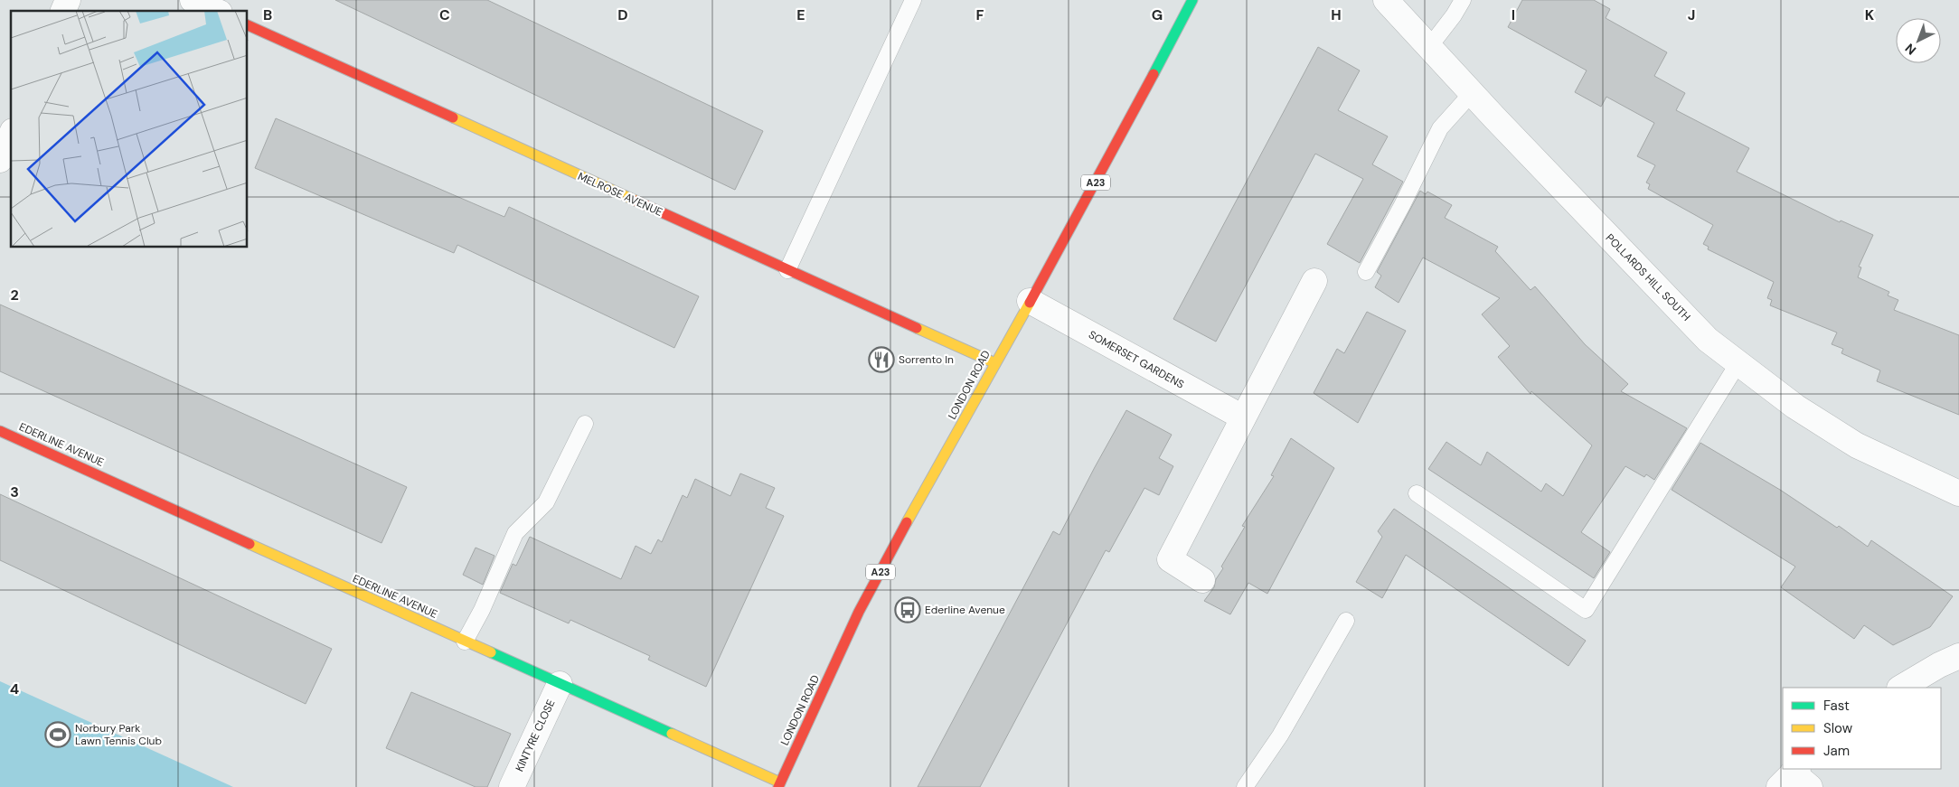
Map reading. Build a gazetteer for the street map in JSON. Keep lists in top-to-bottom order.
{
  "streets": {
    "main road": [
      "A23",
      "MELROSE AVENUE",
      "LONDON ROAD",
      "EDERLINE AVENUE"
    ],
    "street": ["POLLARDS HILL SOUTH", "SOMERSET GARDENS", "KINTYRE CLOSE"]
  },
  "crossings": [
    ["MELROSE AVENUE", "LONDON ROAD"],
    ["SOMERSET GARDENS", "LONDON ROAD"],
    ["LONDON ROAD", "EDERLINE AVENUE"],
    ["EDERLINE AVENUE", "KINTYRE CLOSE"]
  ],
  "places": {
    "restaurant": ["Sorrento In"],
    "bus stop": ["Ederline Avenue"],
    "sports": ["Norbury Park Lawn Tennis Club"]
  },
  "legend": ["Fast", "Slow", "Jam"],
  "north": "bottom left",
  "grid": {
    "columns": [
      "B",
      "C",
      "D",
      "E",
      "F",
      "G",
      "H",
      "I",
      "J",
      "K"
    ],
    "rows": ["2", "3", "4"]
  }
}
